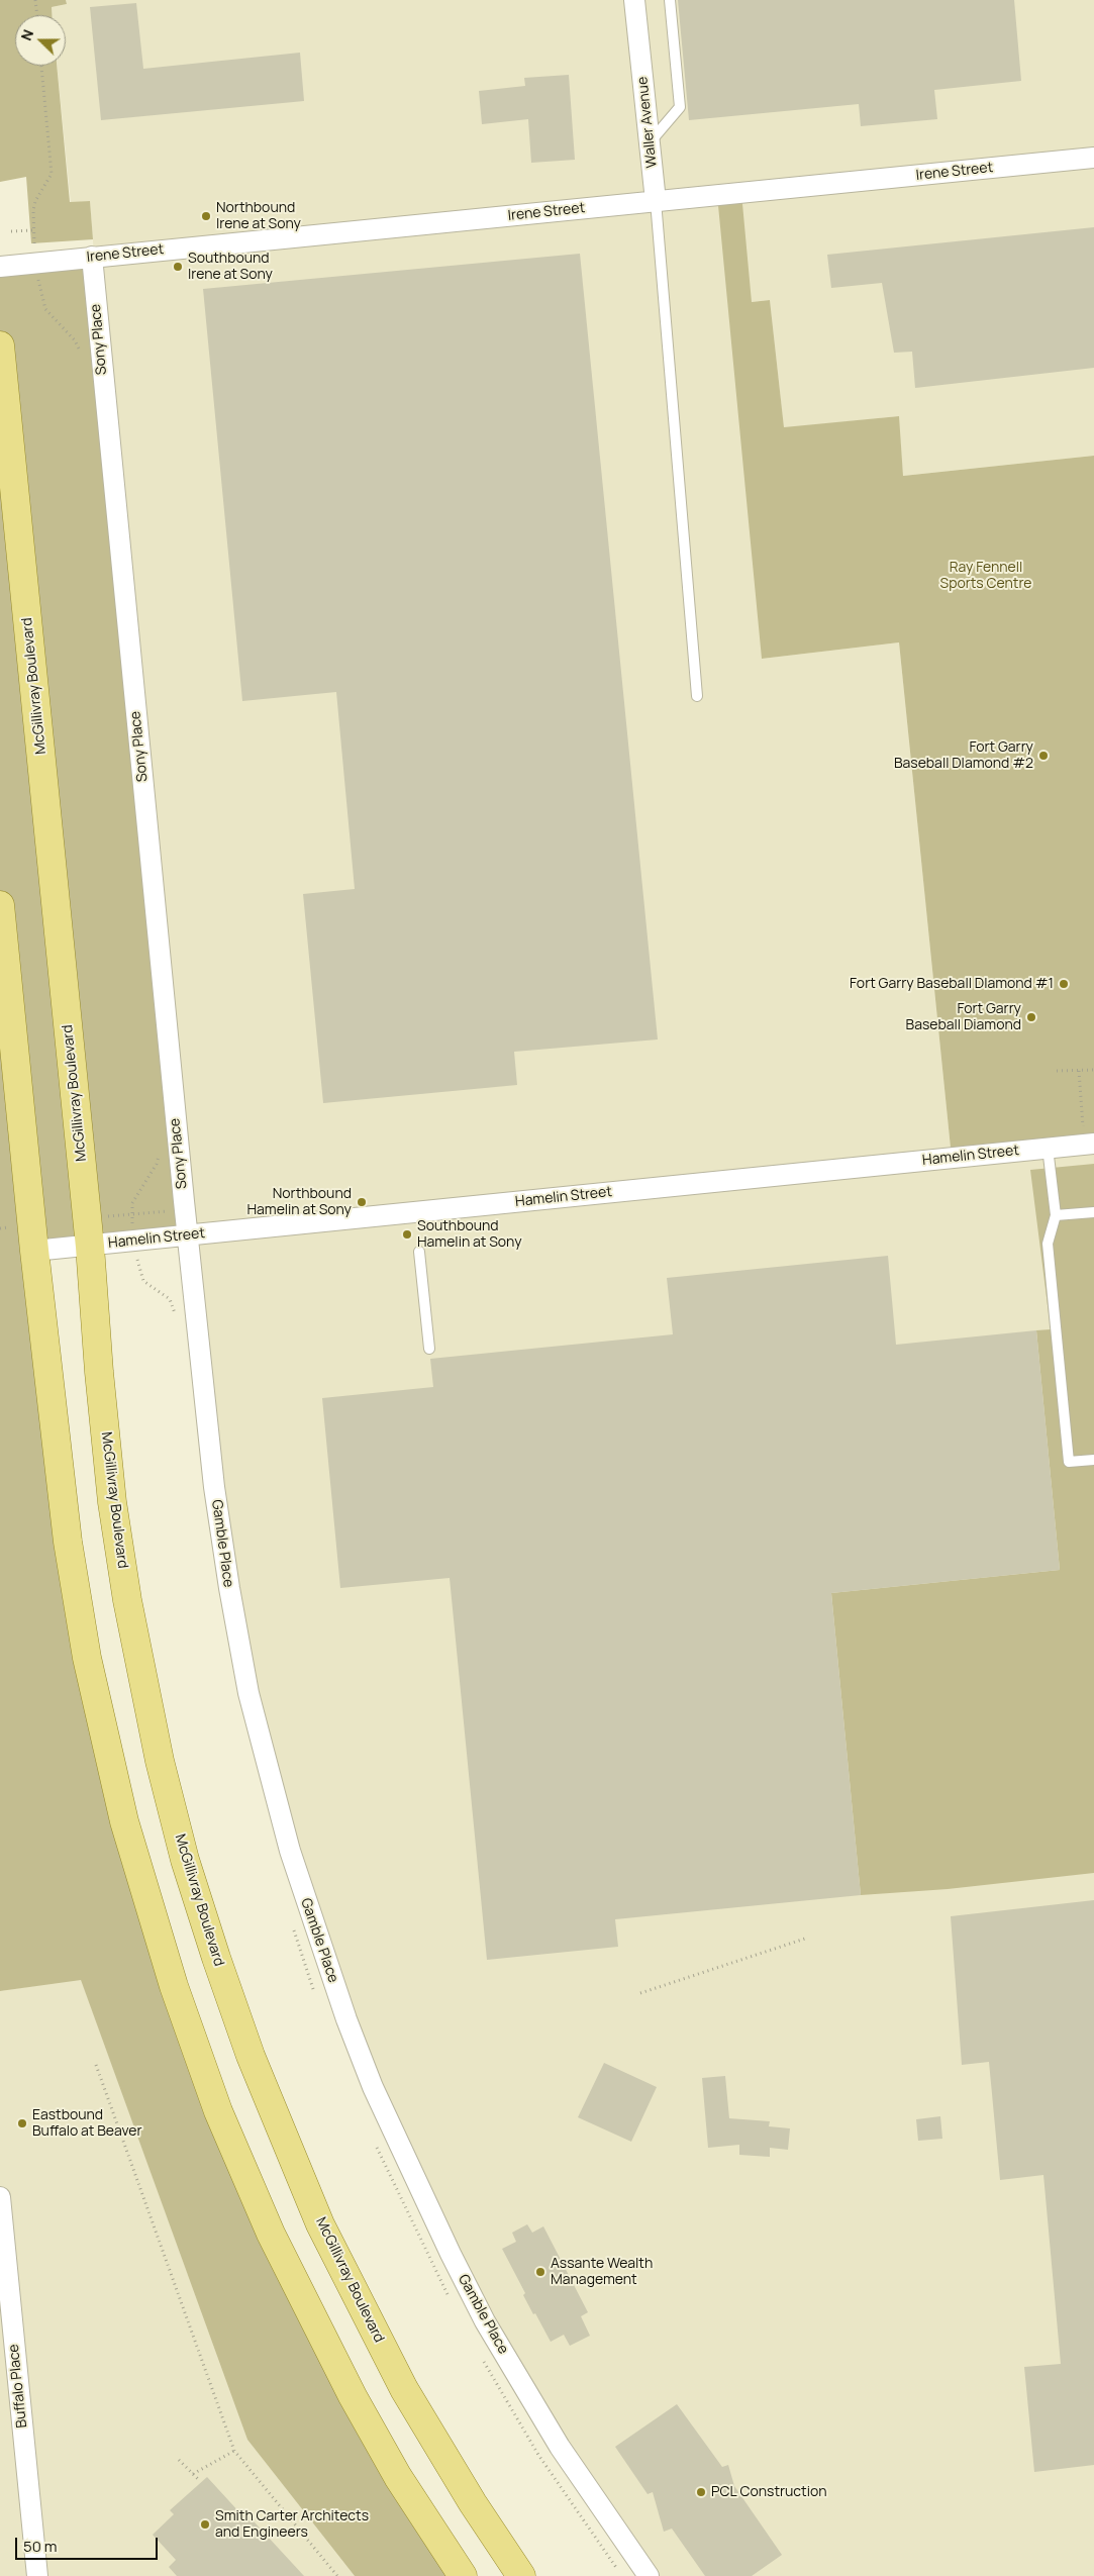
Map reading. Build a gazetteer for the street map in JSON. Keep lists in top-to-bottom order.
{
  "streets": {
    "main road": ["McGillivray Boulevard"],
    "street": [
      "Waller Avenue",
      "Irene Street",
      "Sony Place",
      "Hamelin Street",
      "Gamble Place",
      "Buffalo Place"
    ]
  },
  "crossings": [
    ["Waller Avenue", "Irene Street"],
    ["Irene Street", "Sony Place"],
    ["Sony Place", "Hamelin Street"],
    ["Sony Place", "Gamble Place"],
    ["McGillivray Boulevard", "Hamelin Street"],
    ["Hamelin Street", "Gamble Place"]
  ],
  "parks": ["Ray Fennell Sports Centre"],
  "places": [
    "Northbound Irene at Sony",
    "Southbound Irene at Sony",
    "Fort Garry Baseball DIamond #2",
    "Fort Garry Baseball DIamond #1",
    "Fort Garry Baseball Diamond",
    "Northbound Hamelin at Sony",
    "Southbound Hamelin at Sony",
    "Eastbound Buffalo at Beaver",
    "Assante Wealth Management",
    "PCL Construction",
    "Smith Carter Architects and Engineers"
  ],
  "scale_bar": "50 m",
  "north": "left"
}
